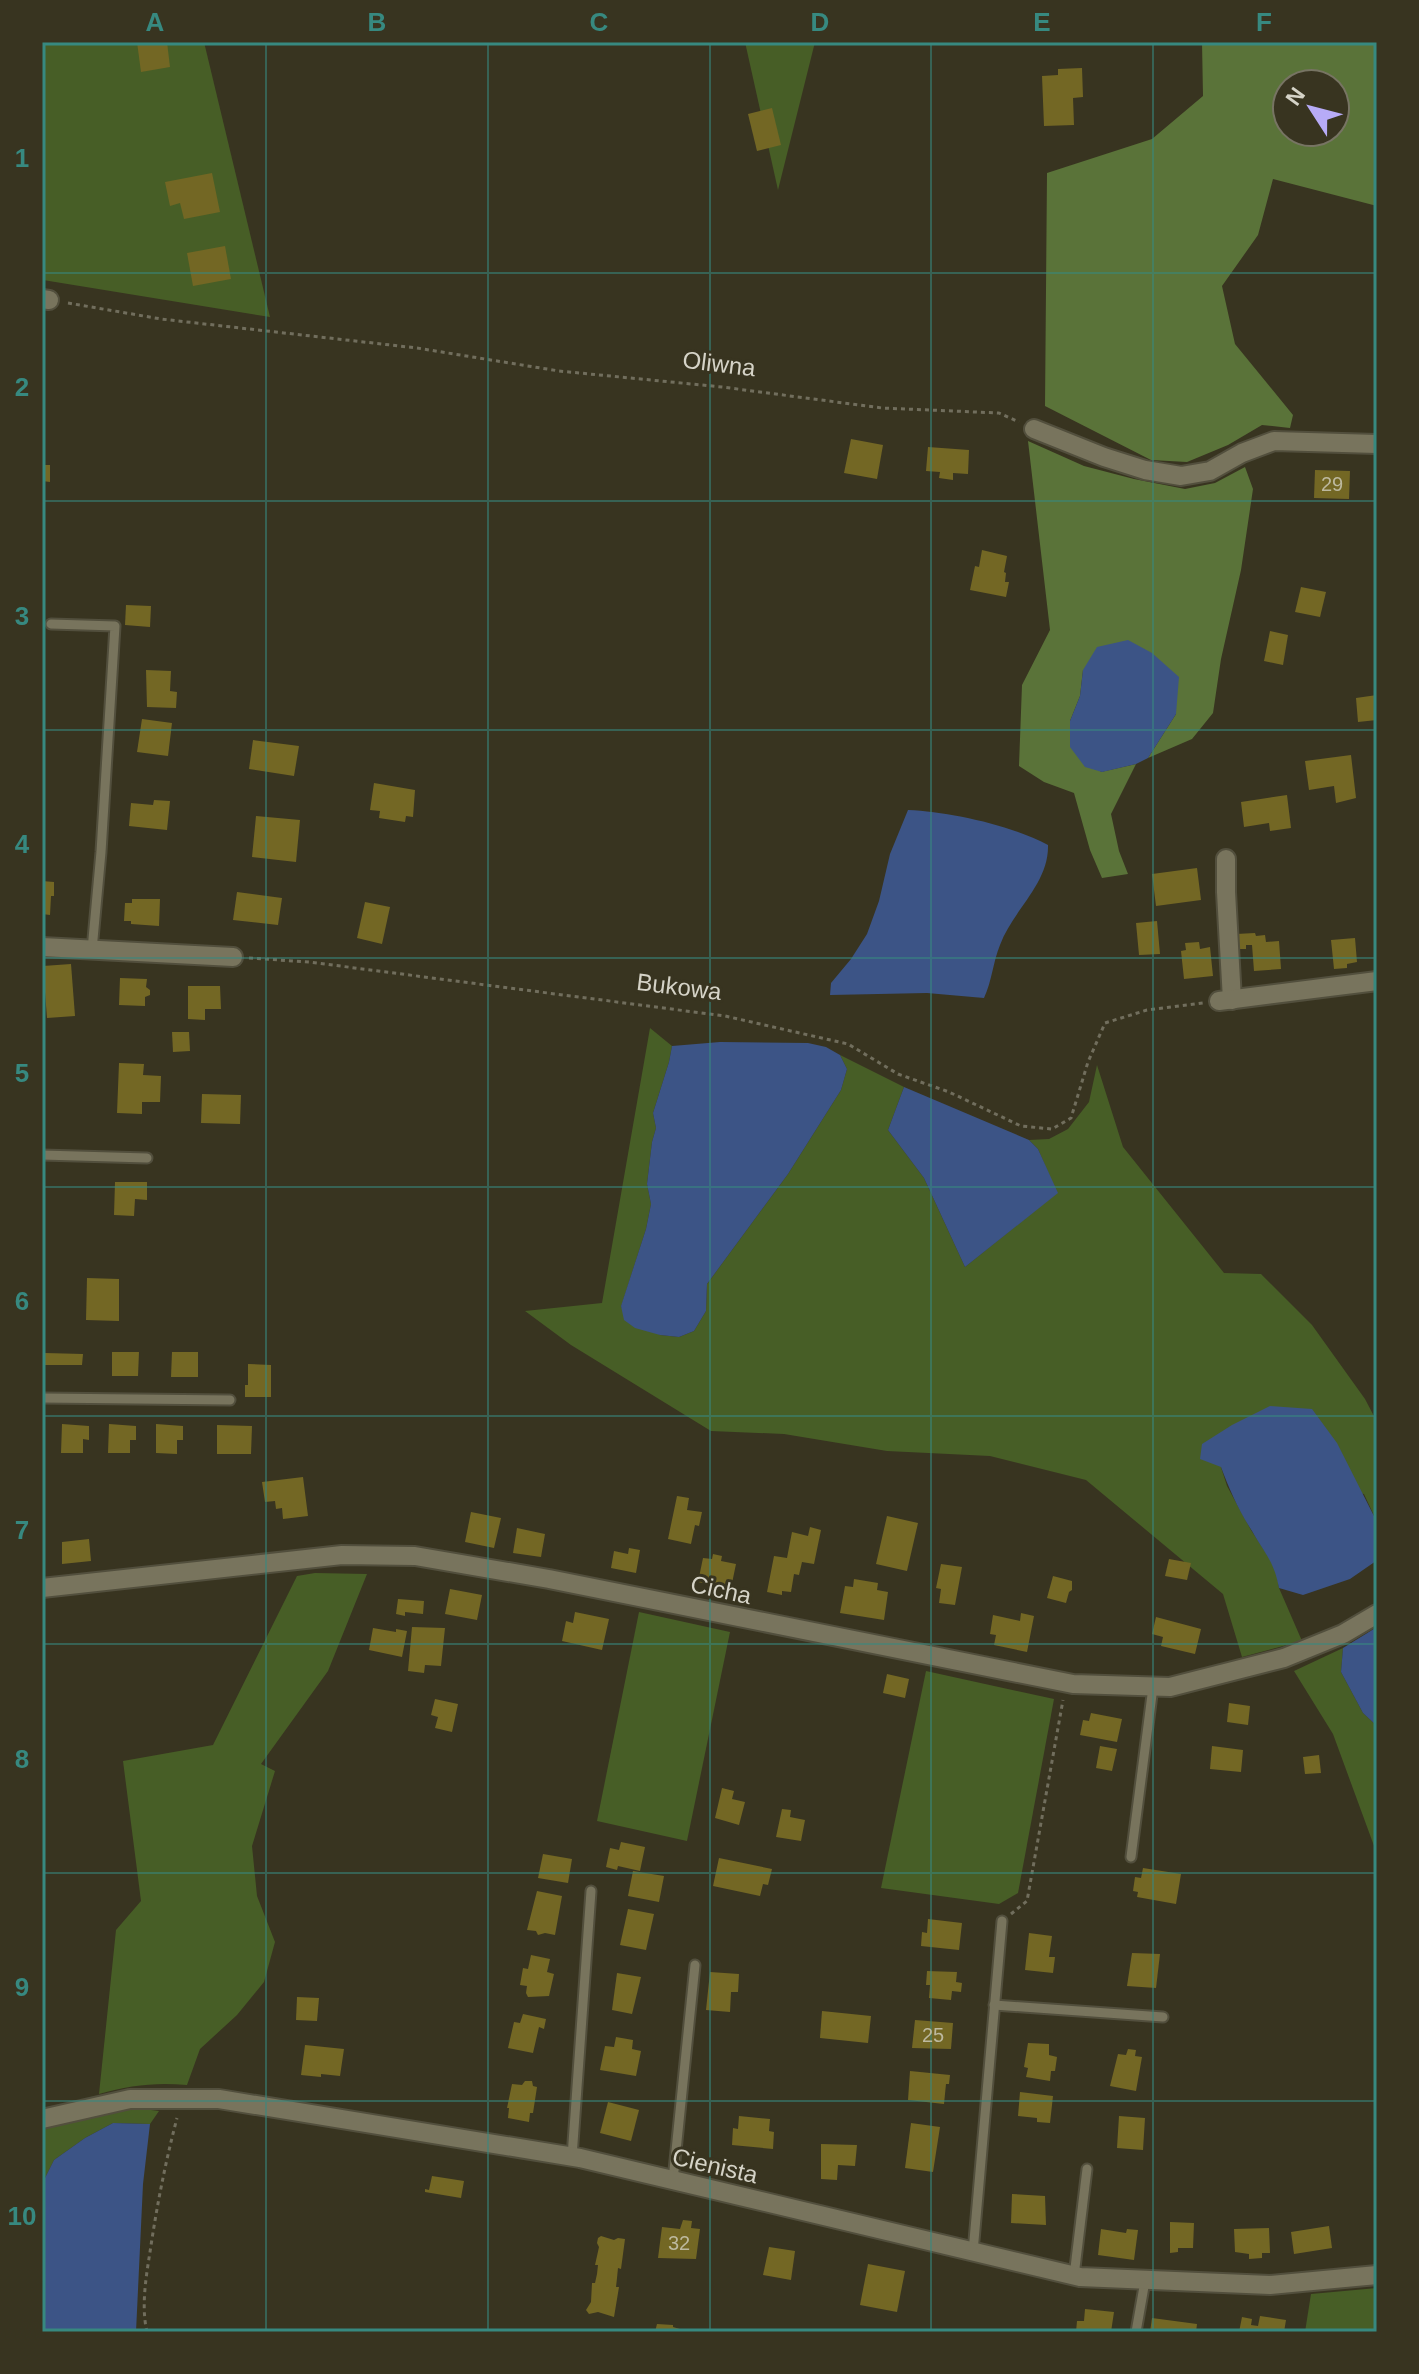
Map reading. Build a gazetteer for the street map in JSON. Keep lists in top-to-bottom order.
{
  "streets": {
    "street": ["Cicha", "Cienista"],
    "path": ["Oliwna", "Bukowa"]
  },
  "house_numbers": ["29", "25", "32"],
  "north": "top left",
  "grid": {
    "columns": [
      "A",
      "B",
      "C",
      "D",
      "E",
      "F"
    ],
    "rows": [
      "1",
      "2",
      "3",
      "4",
      "5",
      "6",
      "7",
      "8",
      "9",
      "10"
    ]
  }
}
